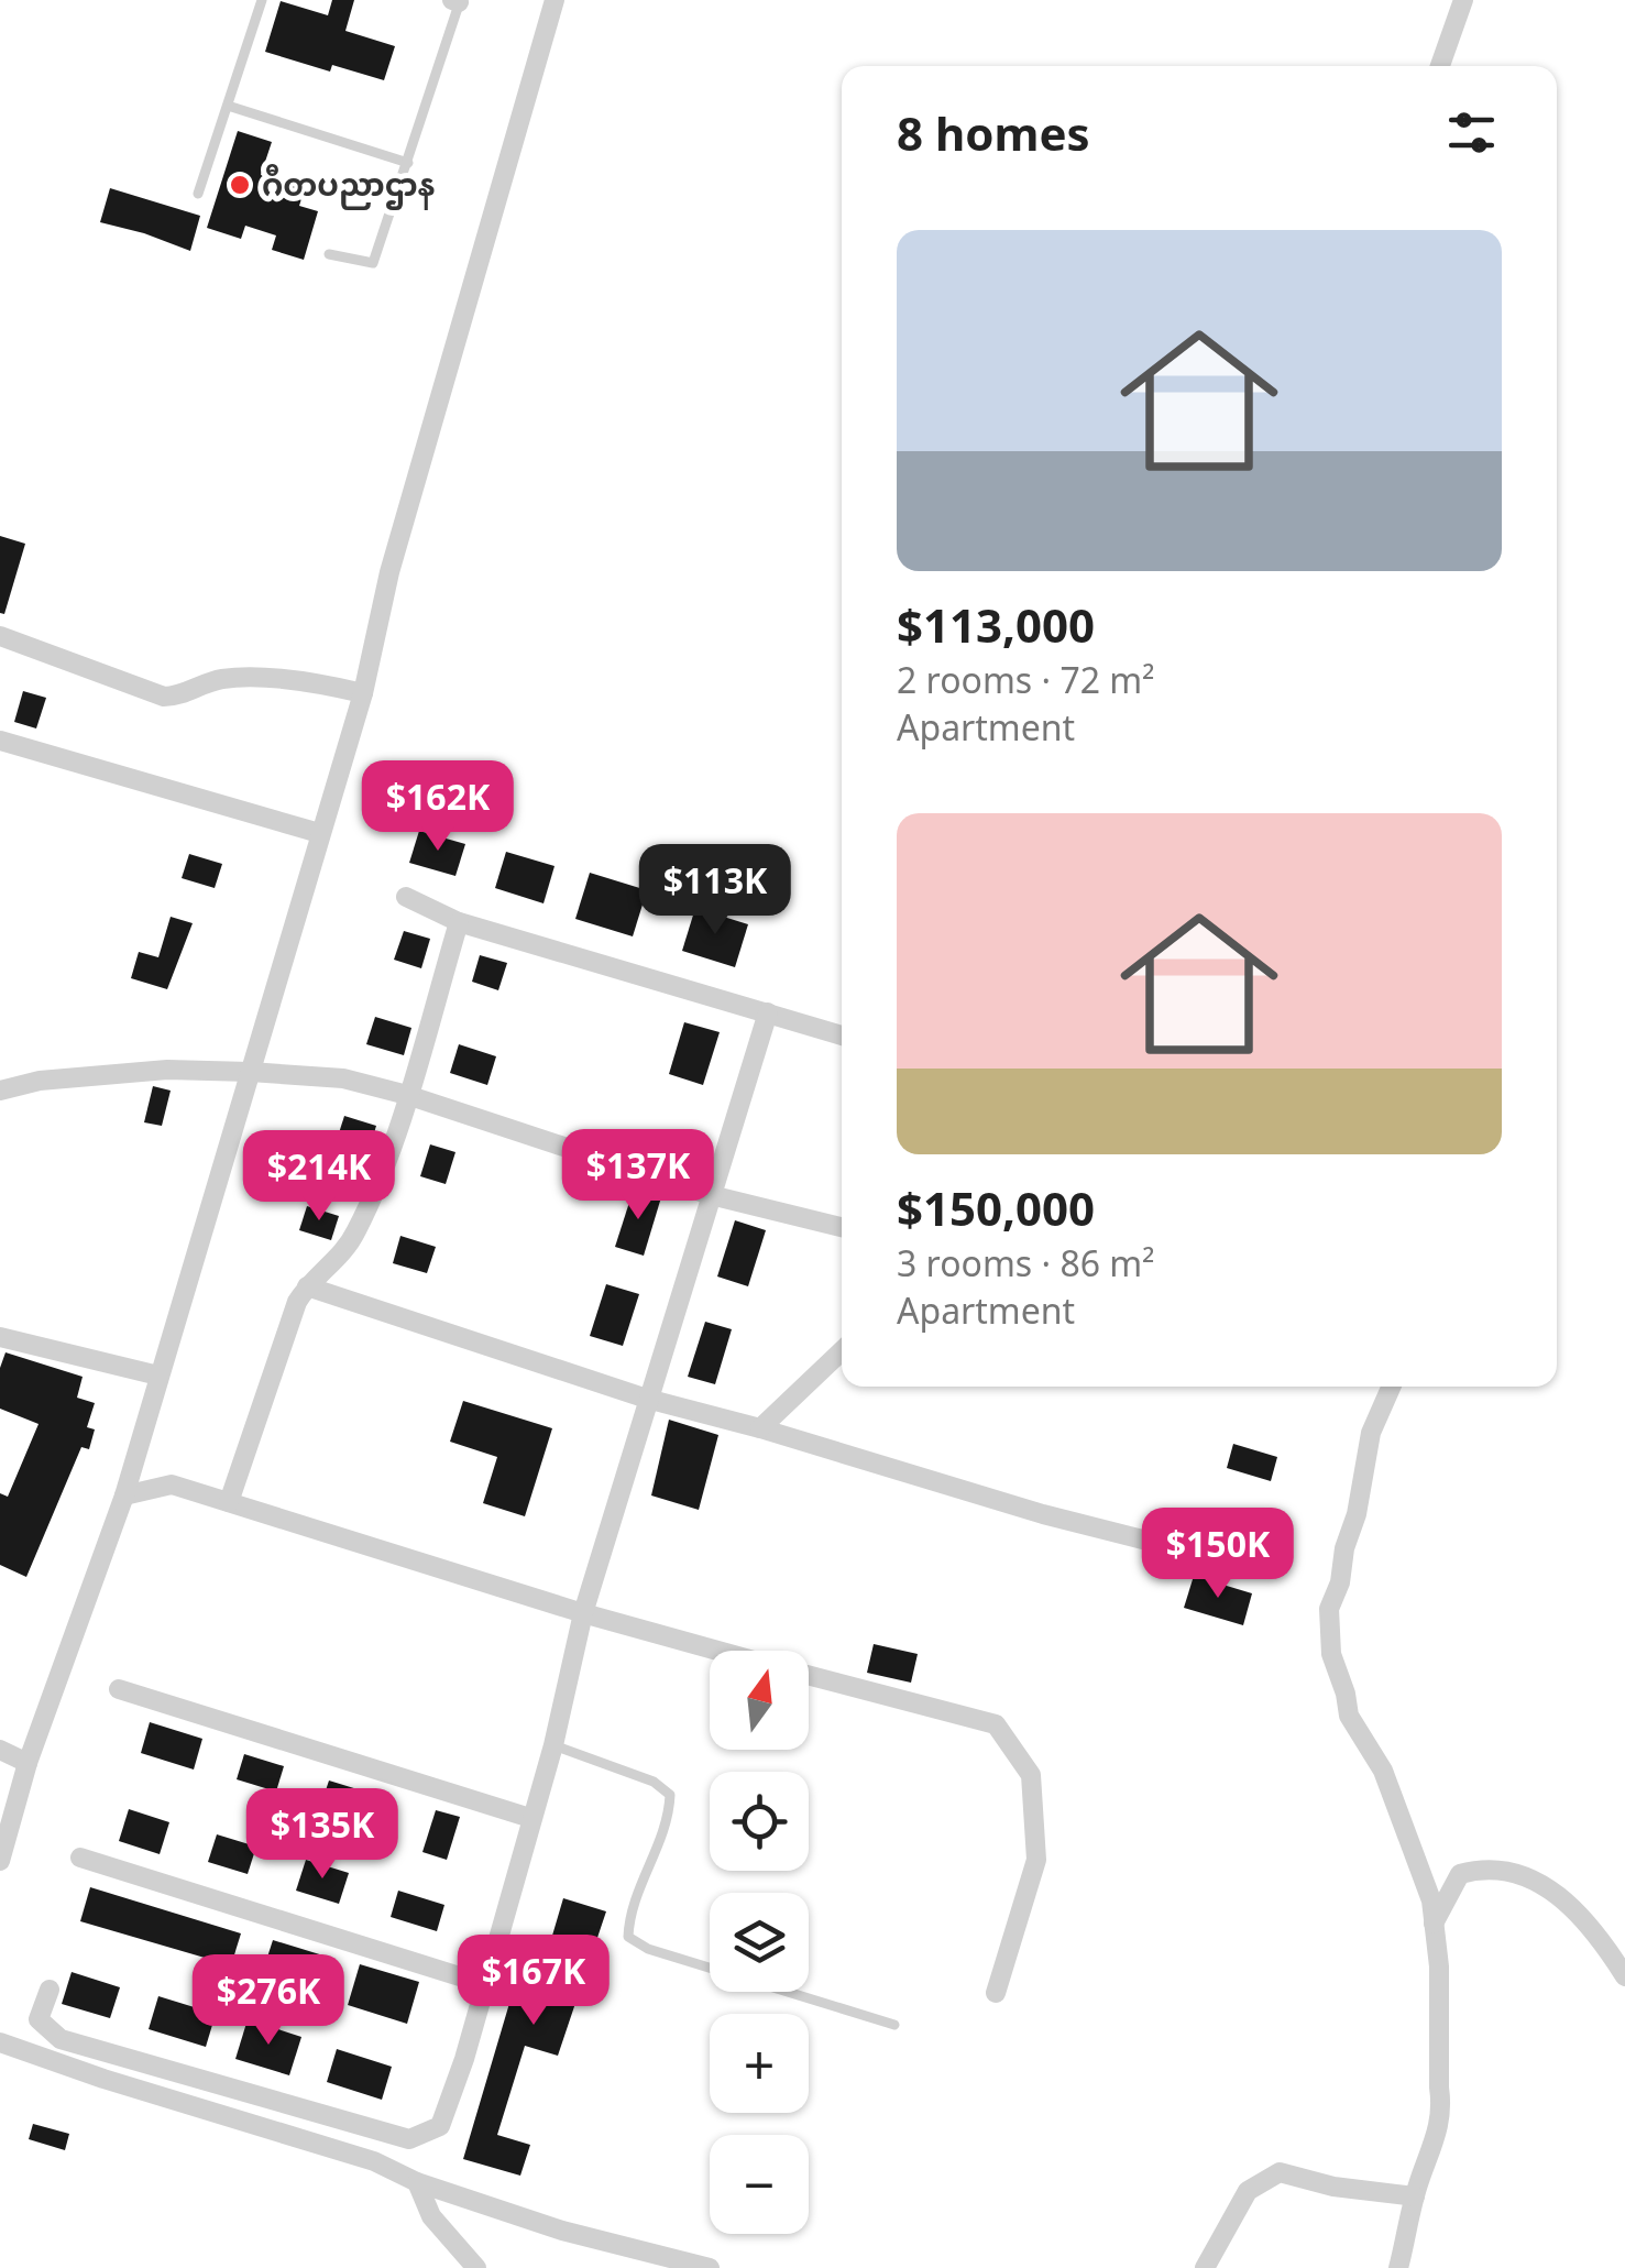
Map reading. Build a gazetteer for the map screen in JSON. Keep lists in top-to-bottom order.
{
  "places": ["ဂီတပညာဌာန"],
  "north": "top",
  "page": {
    "heading": "8 homes",
    "list": [
      {
        "name": "$113,000",
        "note": "2 rooms · 72 m² · Apartment"
      },
      {
        "name": "$150,000",
        "note": "3 rooms · 86 m² · Apartment"
      }
    ],
    "price": [
      "$162K",
      "$113K",
      "$137K",
      "$214K",
      "$150K",
      "$135K",
      "$167K",
      "$276K"
    ],
    "map_buttons": ["+", "−"]
  }
}
